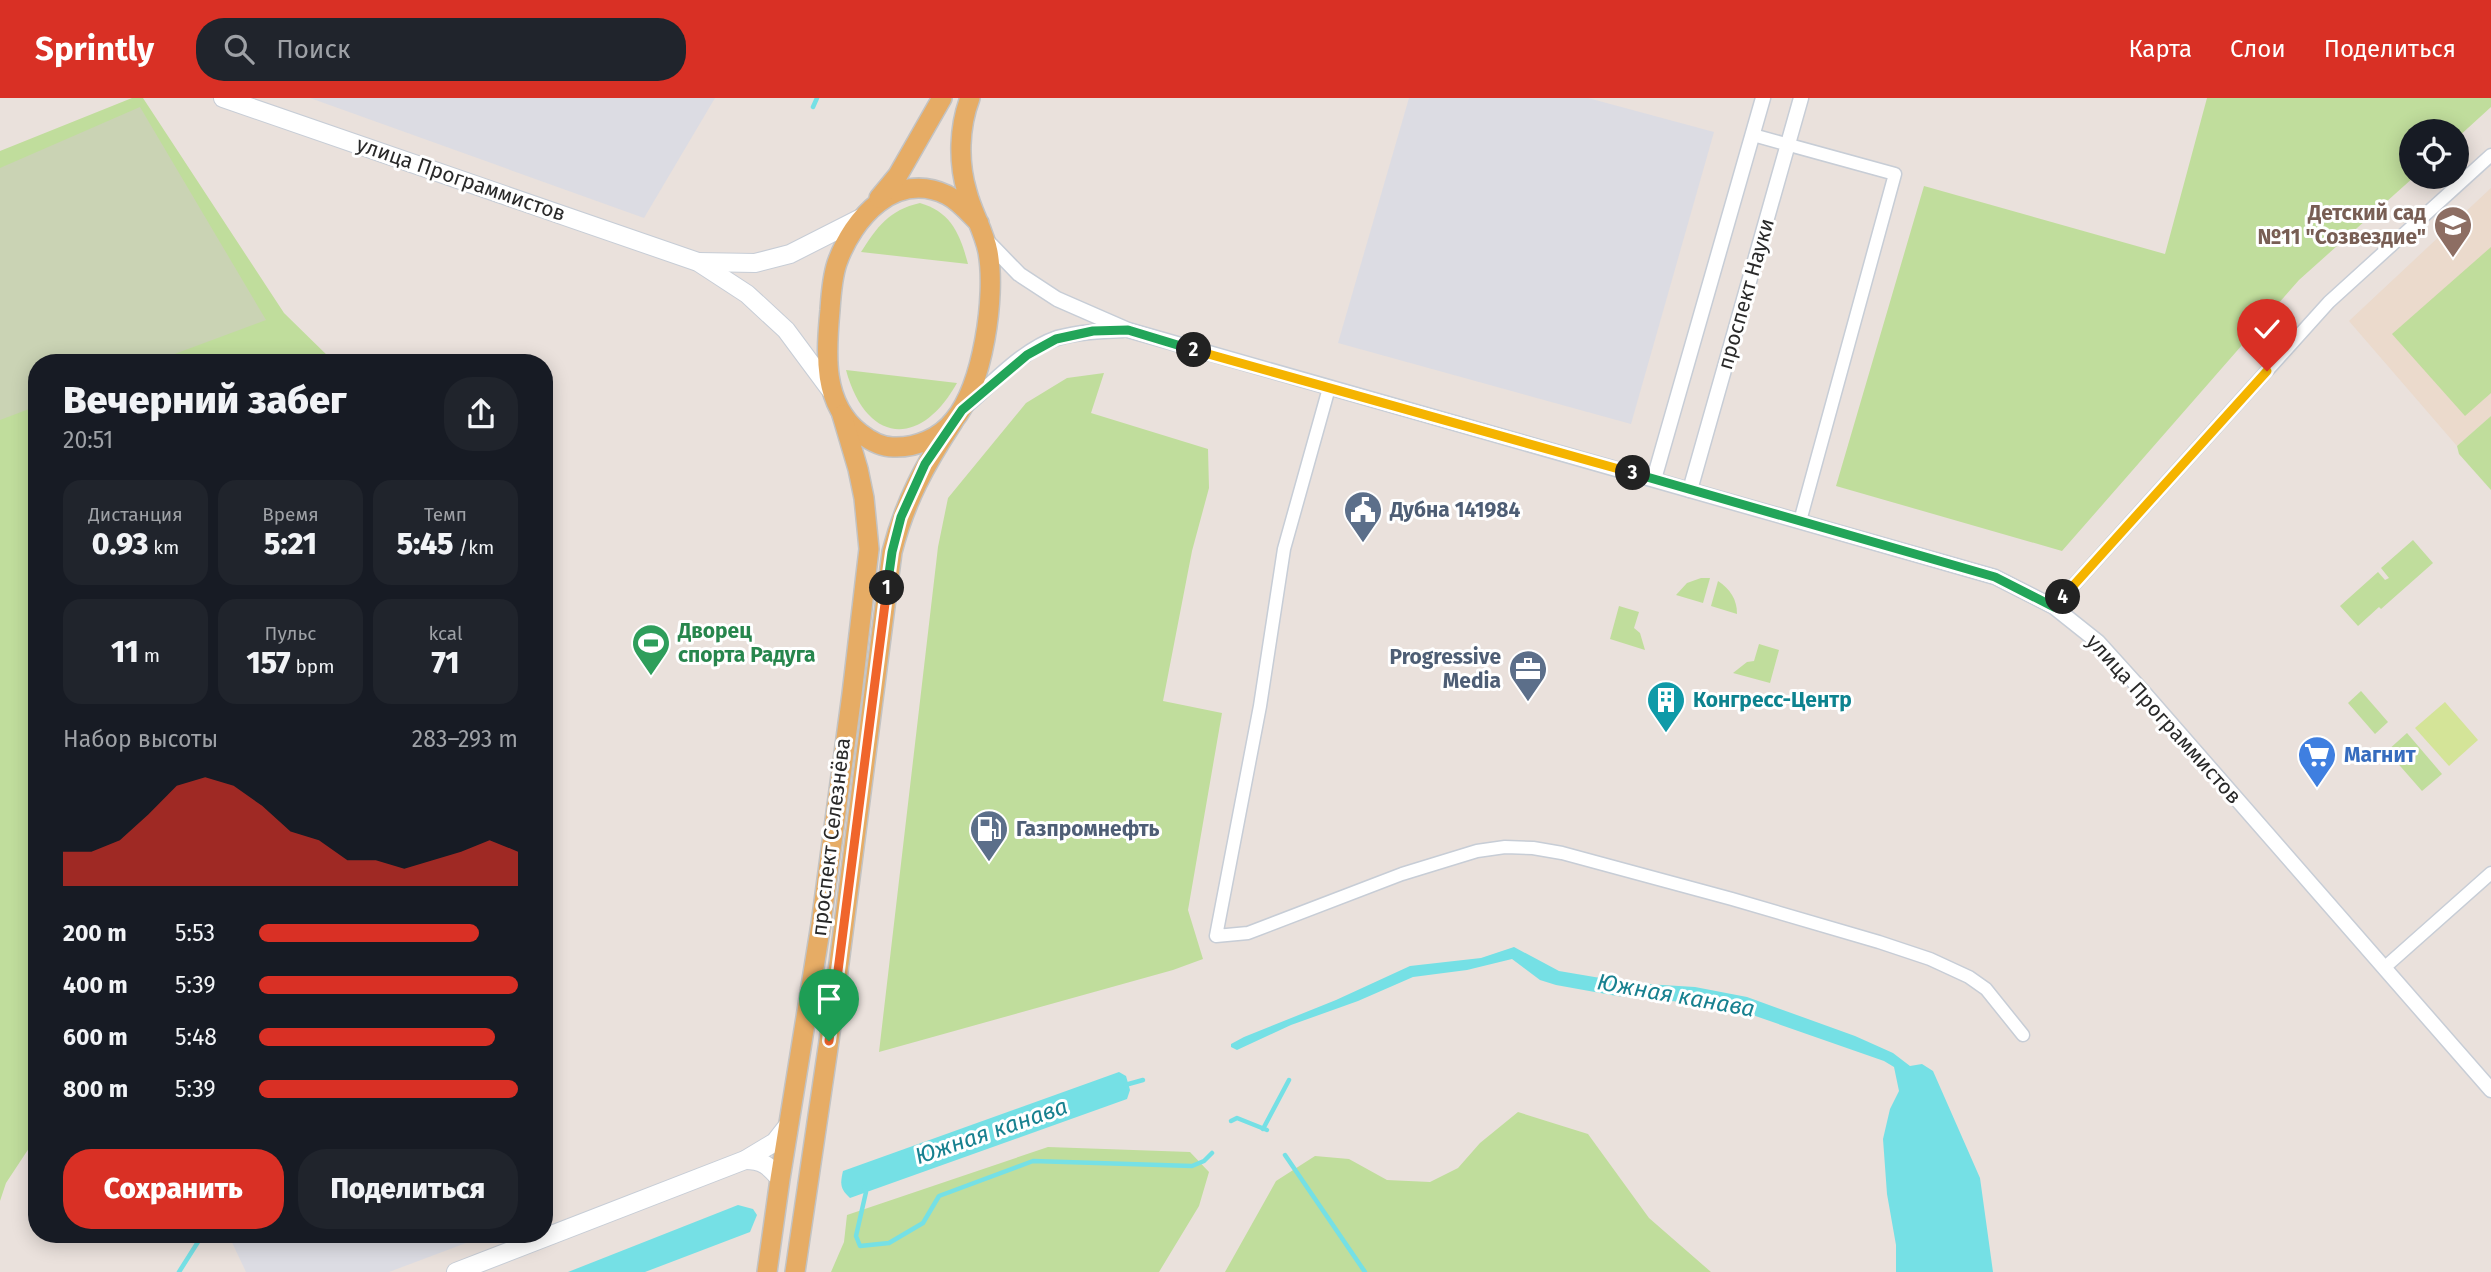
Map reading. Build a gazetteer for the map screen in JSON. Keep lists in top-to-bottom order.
{
  "streets": {
    "main road": ["улица Программистов", "проспект Селезнёва"],
    "street": ["проспект Науки"]
  },
  "crossings": [
    ["улица Программистов", "проспект Науки"],
    ["улица Программистов", "проспект Селезнёва"]
  ],
  "water": ["Южная канава"],
  "places": {
    "school or university": ["Детский сад №11 \"Созвездие\""],
    "public building": ["Дубна 141984"],
    "sports": ["Дворец спорта Радуга"],
    "office": ["Progressive Media"],
    "building": ["Конгресс-Центр"],
    "supermarket": ["Магнит"],
    "fuel station": ["Газпромнефть"]
  },
  "page": {
    "header": "Sprintly",
    "search": "Поиск",
    "nav": ["Карта", "Слои", "Поделиться"],
    "pins": [
      "2",
      "3",
      "1",
      "4"
    ],
    "heading": ["Вечерний забег", "20:51"],
    "stats": [
      ["Дистанция", "0.93 km"],
      ["Время", "5:21"],
      ["Темп", "5:45 /km"],
      ["11 m"],
      ["Пульс", "157 bpm"],
      ["kcal", "71"]
    ],
    "chart": ["Набор высоты", "283–293 m"],
    "list": [
      {
        "name": "200 m",
        "note": "5:53"
      },
      {
        "name": "400 m",
        "note": "5:39"
      },
      {
        "name": "600 m",
        "note": "5:48"
      },
      {
        "name": "800 m",
        "note": "5:39"
      }
    ],
    "buttons": ["Сохранить", "Поделиться"]
  }
}
